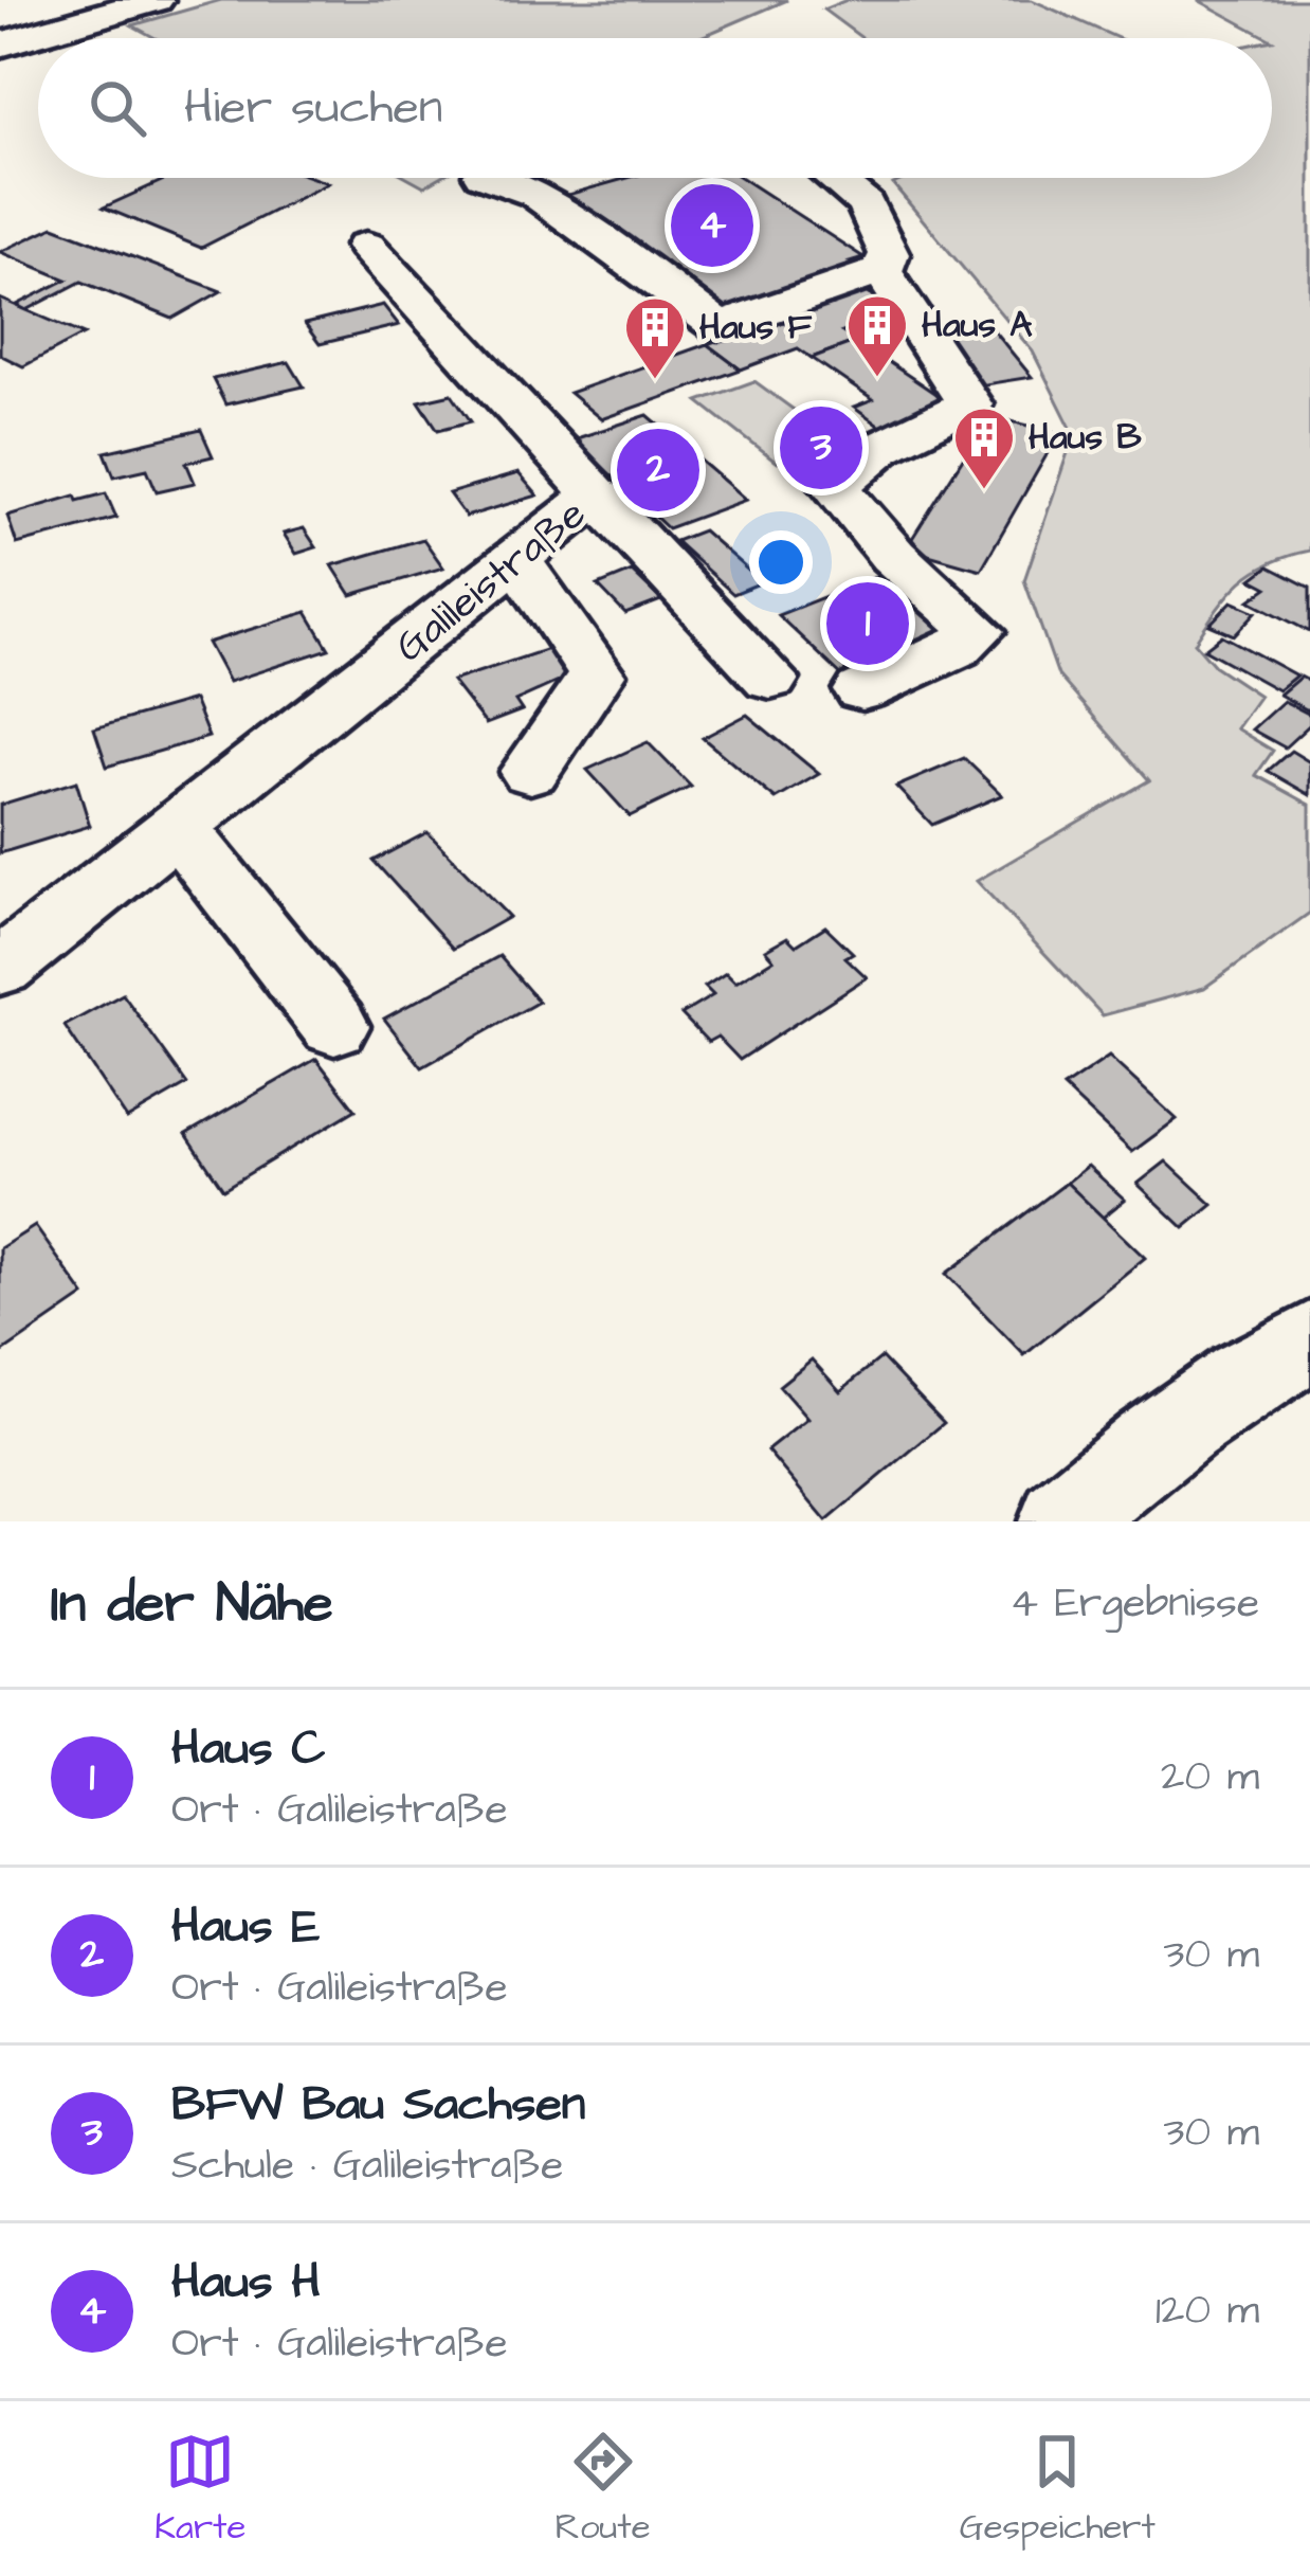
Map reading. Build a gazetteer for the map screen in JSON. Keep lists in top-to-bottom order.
{
  "streets": {
    "street": ["Galileistraße"]
  },
  "places": {
    "building": ["Haus A", "Haus F", "Haus B"]
  },
  "page": {
    "search": "Hier suchen",
    "pins": [
      "4",
      "3",
      "2",
      "1"
    ],
    "heading": ["In der Nähe", "4 Ergebnisse"],
    "list": [
      {
        "mark": "1",
        "name": "Haus C",
        "note": "Ort · Galileistraße",
        "value": "20 m"
      },
      {
        "mark": "2",
        "name": "Haus E",
        "note": "Ort · Galileistraße",
        "value": "30 m"
      },
      {
        "mark": "3",
        "name": "BFW Bau Sachsen",
        "note": "Schule · Galileistraße",
        "value": "30 m"
      },
      {
        "mark": "4",
        "name": "Haus H",
        "note": "Ort · Galileistraße",
        "value": "120 m"
      }
    ],
    "nav": ["Karte", "Route", "Gespeichert"]
  }
}
